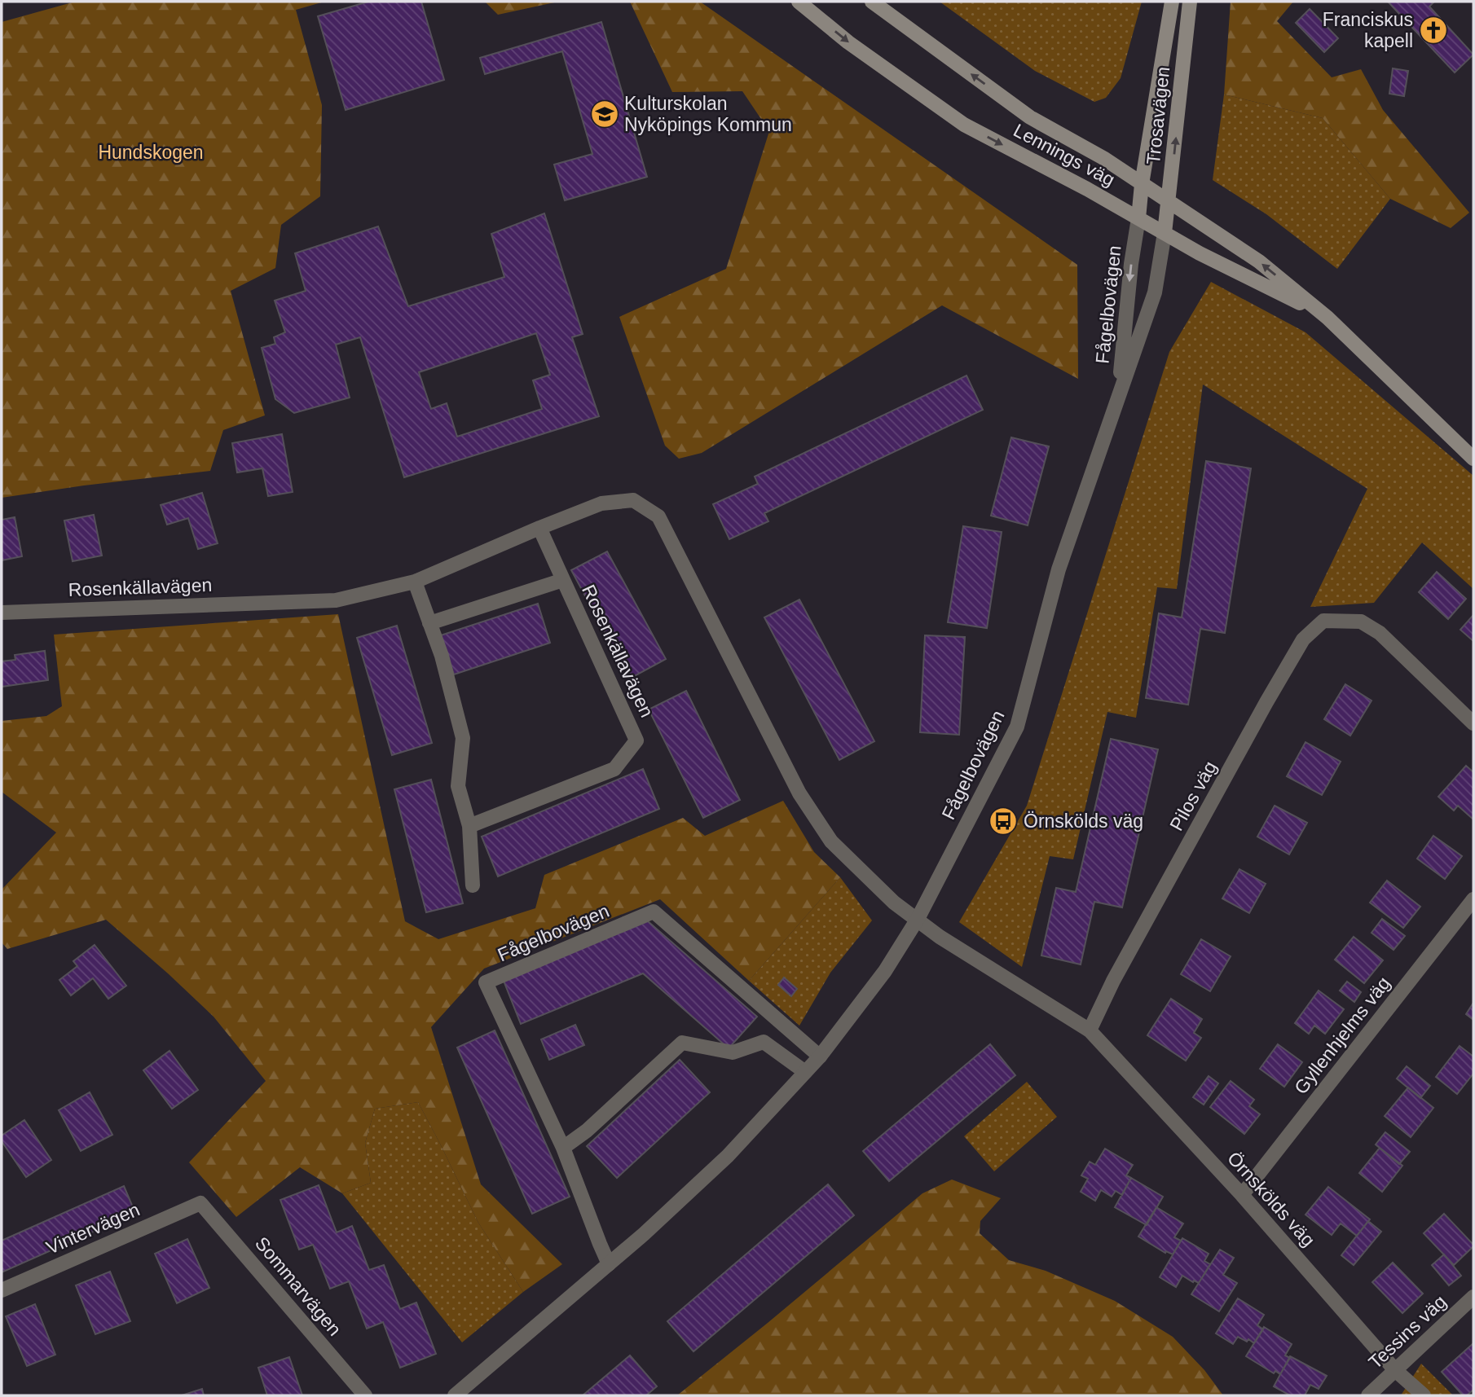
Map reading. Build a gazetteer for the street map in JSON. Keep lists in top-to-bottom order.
{
  "streets": {
    "main road": ["Trosavägen", "Lennings väg"],
    "street": [
      "Fågelbovägen",
      "Rosenkällavägen",
      "Pilos väg",
      "Gyllenhjelms väg",
      "Örnskölds väg",
      "Vintervägen",
      "Sommarvägen",
      "Tessins väg"
    ]
  },
  "crossings": [
    ["Trosavägen", "Lennings väg"],
    ["Trosavägen", "Fågelbovägen"],
    ["Lennings väg", "Fågelbovägen"],
    ["Fågelbovägen", "Örnskölds väg"],
    ["Rosenkällavägen", "Örnskölds väg"],
    ["Pilos väg", "Örnskölds väg"],
    ["Gyllenhjelms väg", "Örnskölds väg"],
    ["Örnskölds väg", "Tessins väg"],
    ["Vintervägen", "Sommarvägen"]
  ],
  "parks": ["Hundskogen"],
  "places": {
    "church": ["Franciskus kapell"],
    "school or university": ["Kulturskolan Nyköpings Kommun"],
    "bus stop": ["Örnskölds väg"]
  }
}
